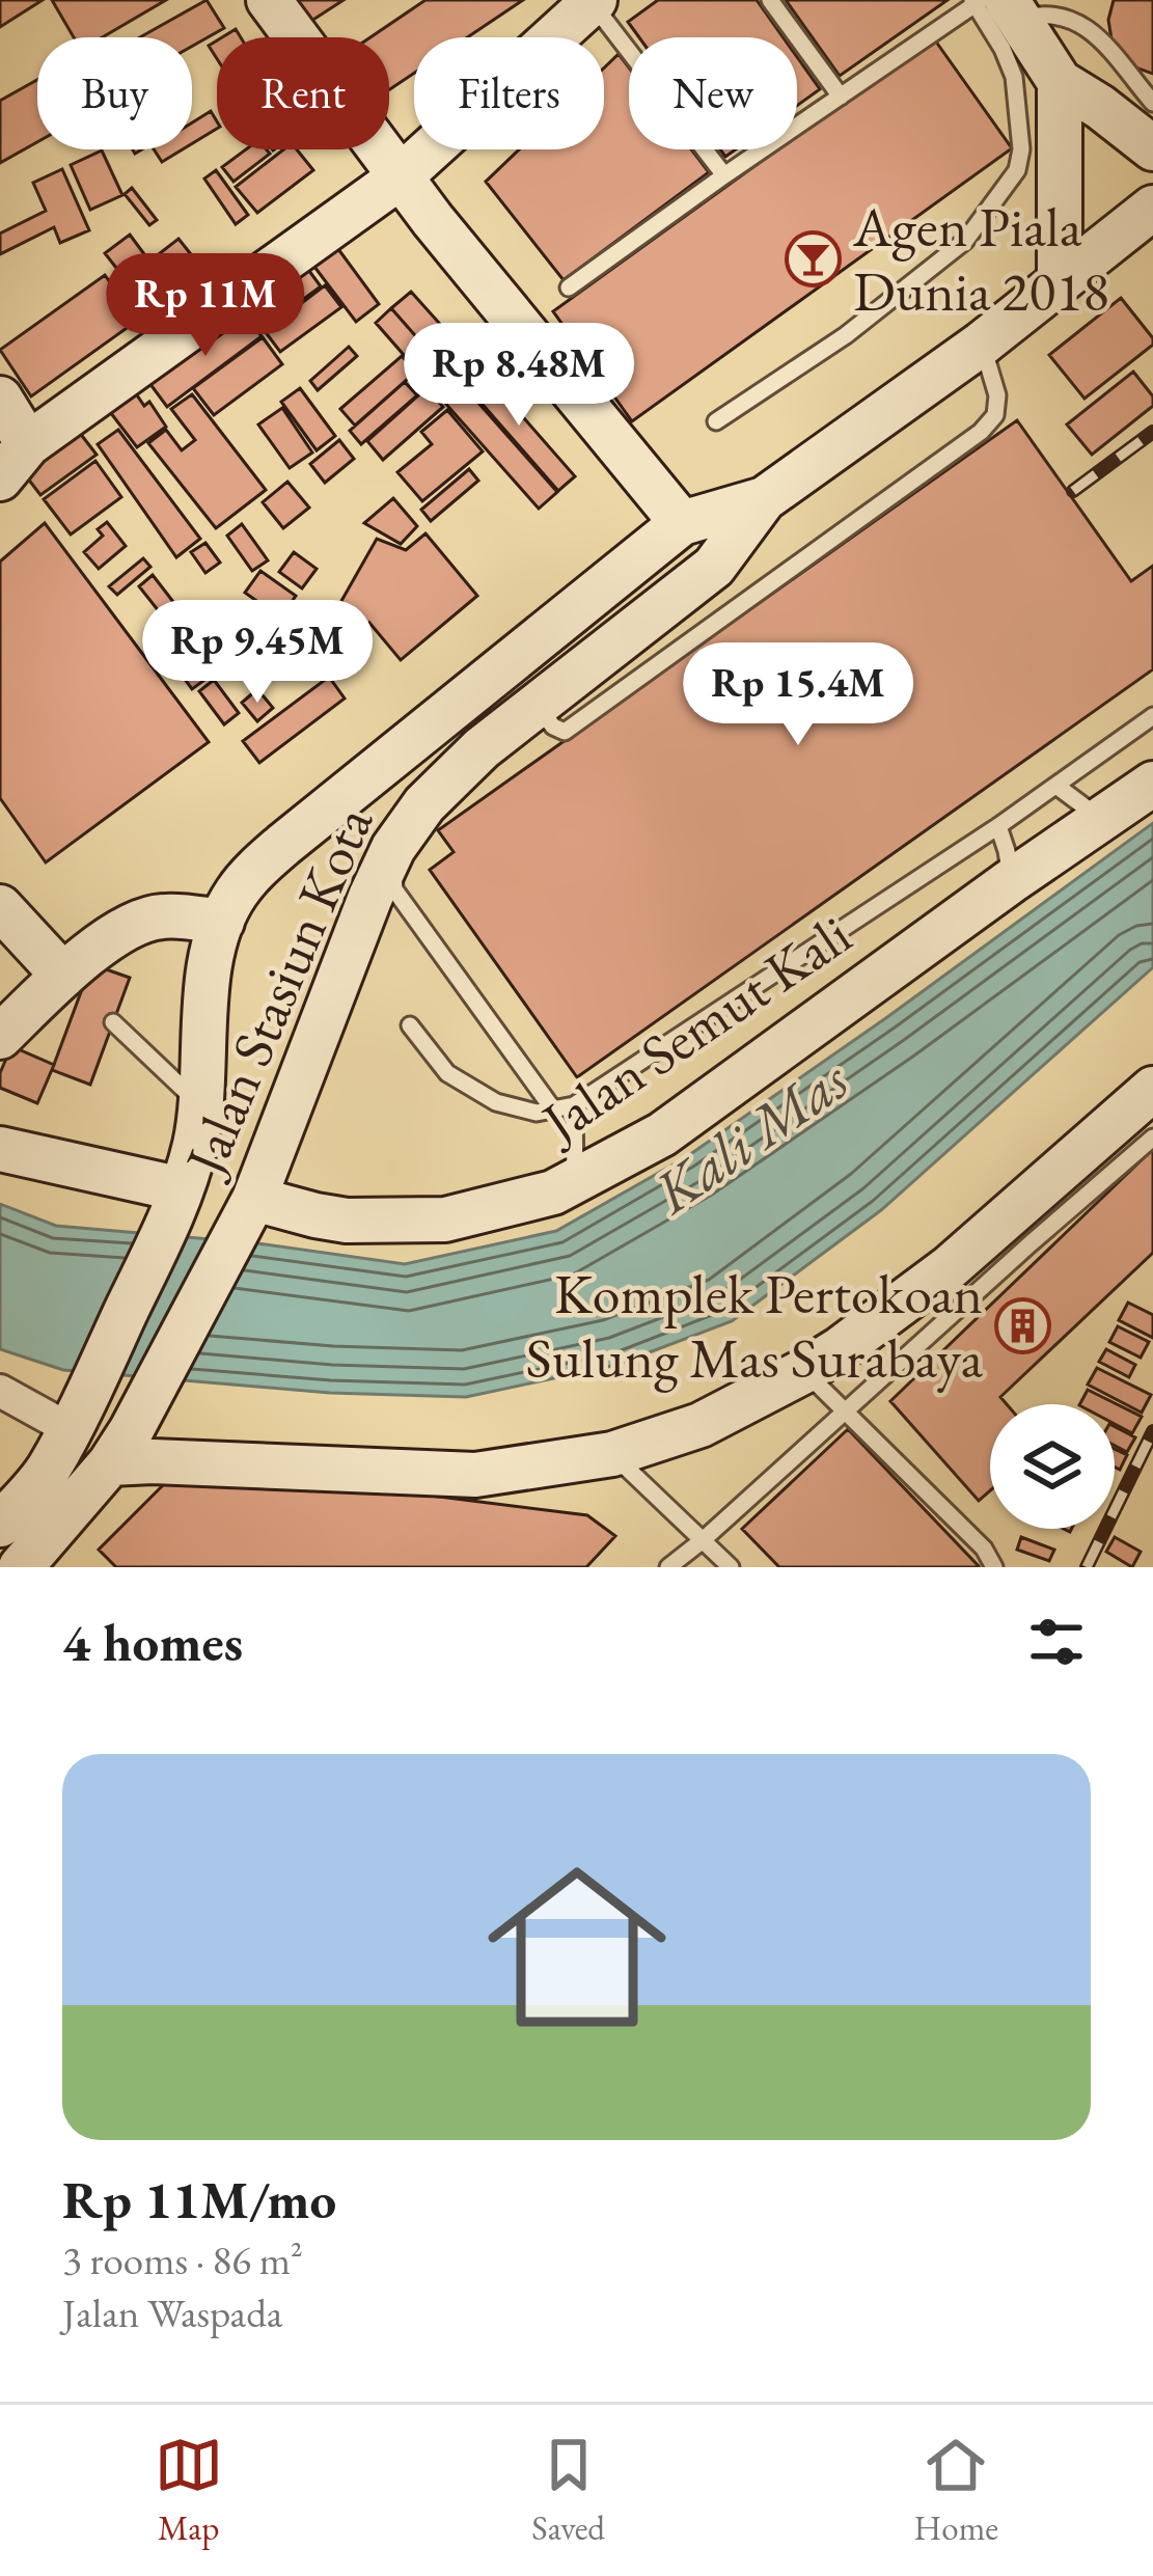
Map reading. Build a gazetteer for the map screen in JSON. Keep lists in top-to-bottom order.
{
  "streets": {
    "street": ["Jalan Stasiun Kota", "Jalan Semut Kali"]
  },
  "crossings": [
    ["Jalan Stasiun Kota", "Jalan Semut Kali"]
  ],
  "water": ["Kali Mas"],
  "places": {
    "bar": ["Agen Piala Dunia 2018"],
    "building": ["Komplek Pertokoan Sulung Mas Surabaya"]
  },
  "page": {
    "chip": [
      "Buy",
      "Rent",
      "Filters",
      "New"
    ],
    "price": [
      "Rp 11M",
      "Rp 8.48M",
      "Rp 9.45M",
      "Rp 15.4M"
    ],
    "heading": "4 homes",
    "list": [
      {
        "name": "Rp 11M/mo",
        "note": "3 rooms · 86 m² · Jalan Waspada"
      }
    ],
    "tabs": ["Map", "Saved", "Home"]
  }
}
